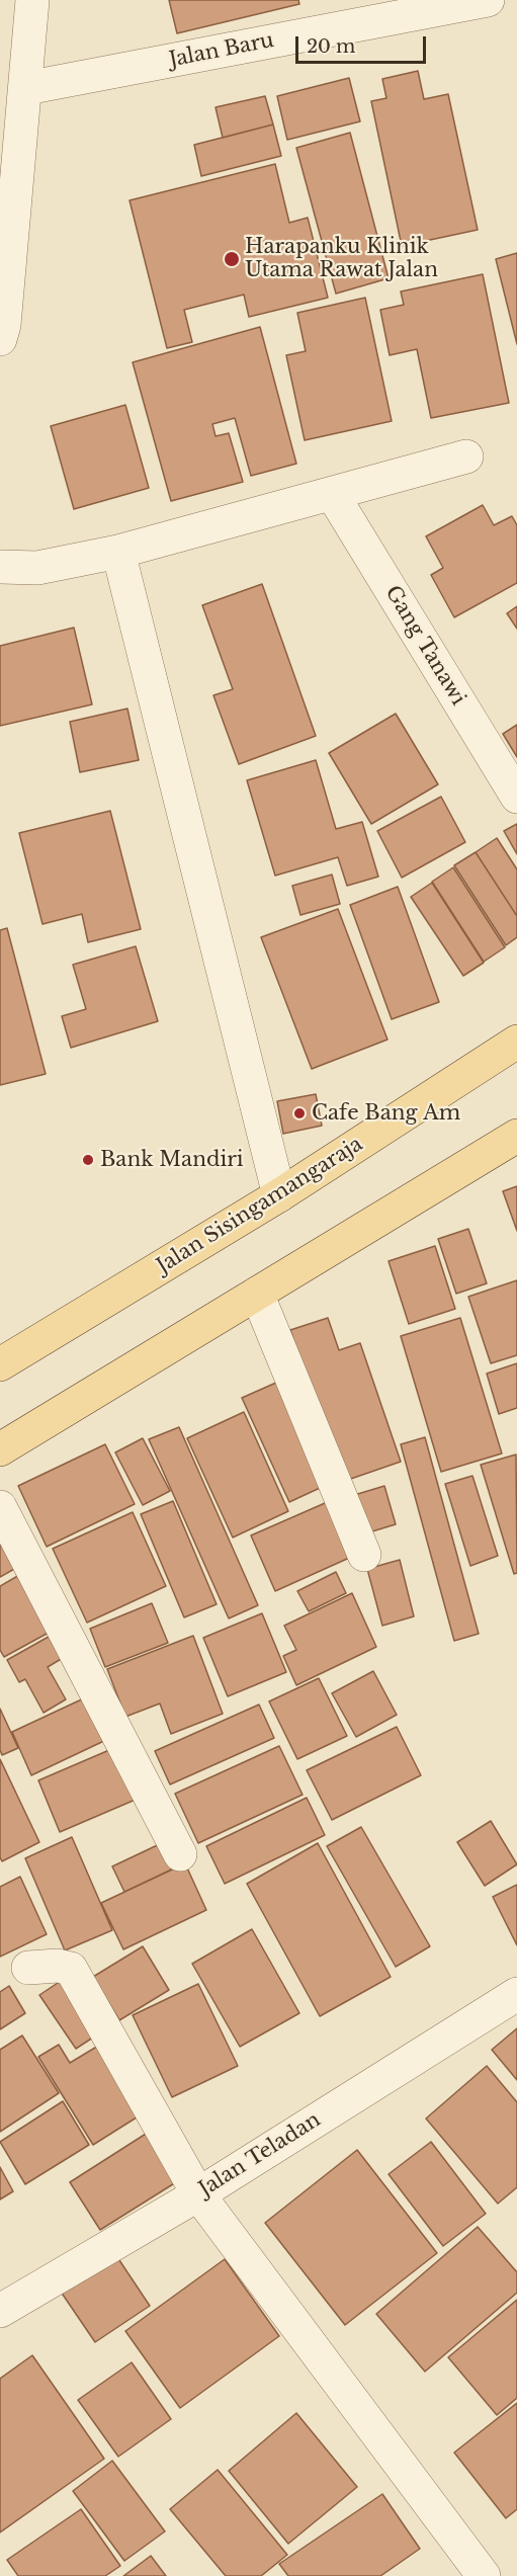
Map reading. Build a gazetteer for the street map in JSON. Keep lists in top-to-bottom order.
{
  "streets": {
    "main road": ["Jalan Sisingamangaraja"],
    "street": ["Jalan Baru", "Gang Tanawi", "Jalan Teladan"]
  },
  "places": ["Harapanku Klinik Utama Rawat Jalan", "Cafe Bang Am", "Bank Mandiri"],
  "scale_bar": "20 m"
}
